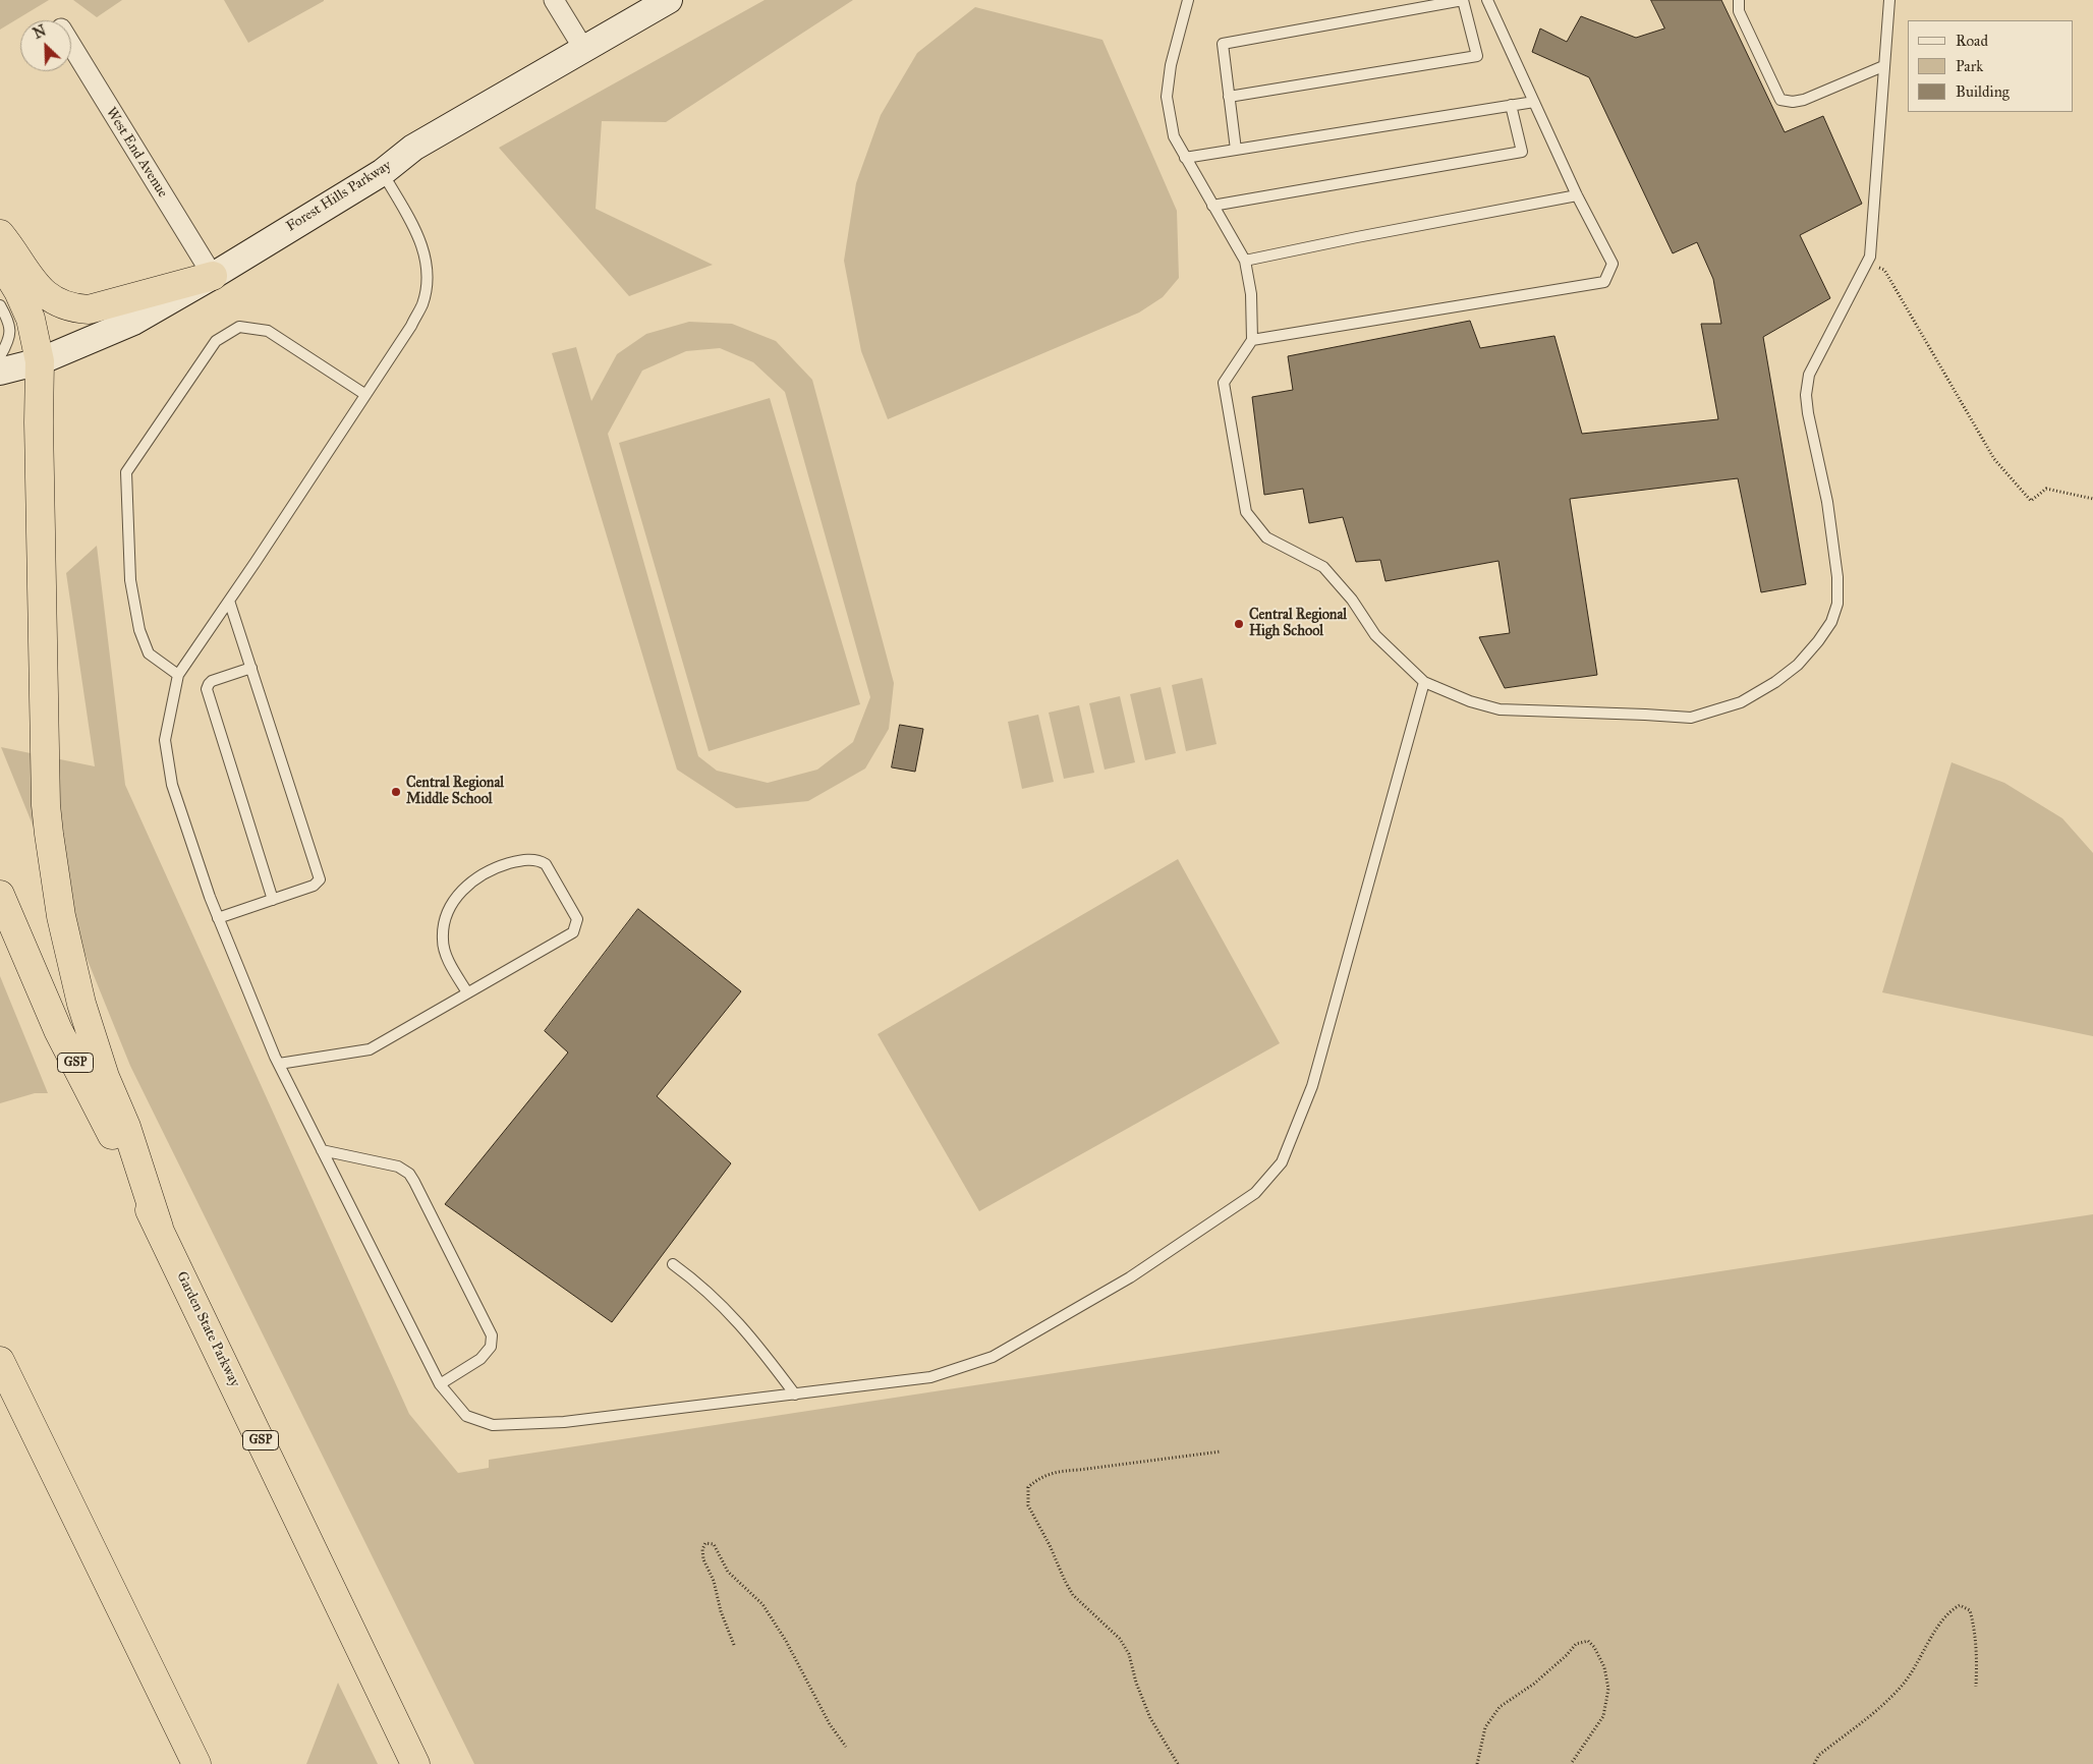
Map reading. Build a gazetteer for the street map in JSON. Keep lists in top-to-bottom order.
{
  "streets": {
    "highway": ["GSP", "Garden State Parkway"],
    "main road": ["Forest Hills Parkway"],
    "street": ["West End Avenue"]
  },
  "crossings": [
    ["West End Avenue", "Forest Hills Parkway"]
  ],
  "places": ["Central Regional High School", "Central Regional Middle School"],
  "legend": ["Road", "Park", "Building"],
  "north": "top left"
}
